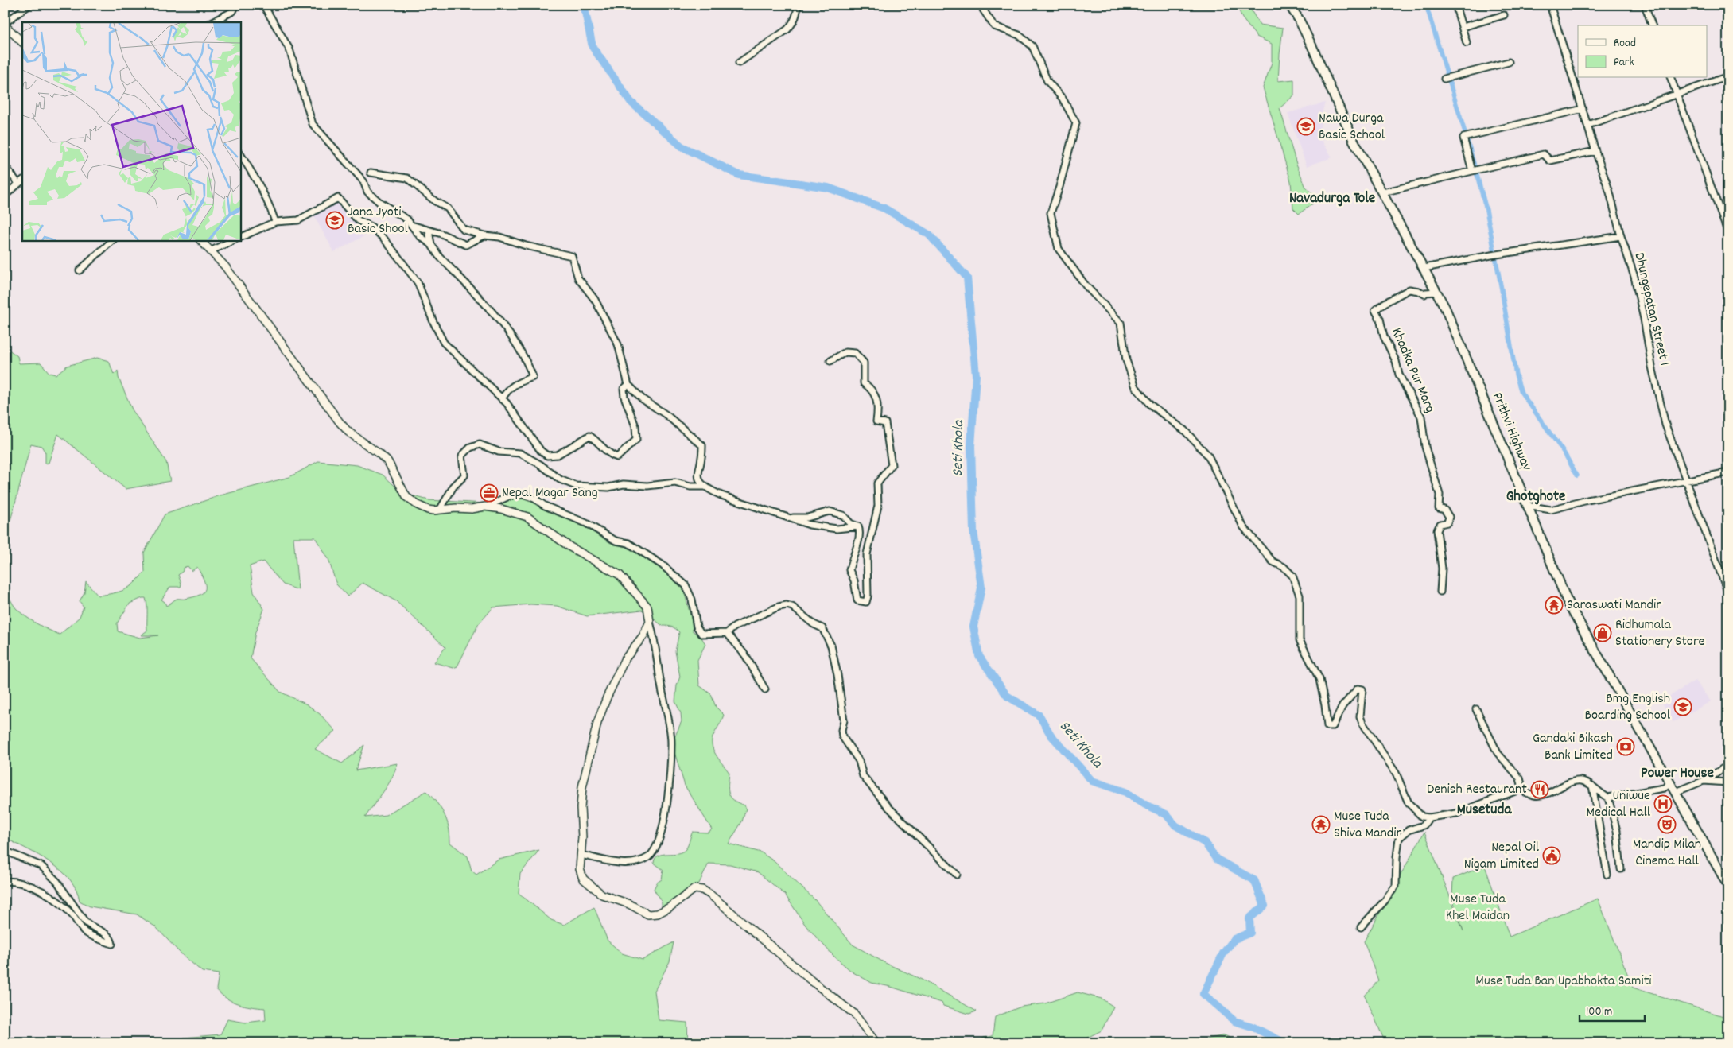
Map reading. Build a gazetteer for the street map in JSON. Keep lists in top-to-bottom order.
{
  "streets": {
    "highway": ["Prithvi Highway"],
    "street": ["Dhungepatan Street 1", "Khadka Pur Marg"]
  },
  "crossings": [
    ["Khadka Pur Marg", "Prithvi Highway"]
  ],
  "districts": [
    "Navadurga Tole",
    "Ghotghote",
    "Power House",
    "Musetuda"
  ],
  "water": ["Seti Khola"],
  "parks": ["Muse Tuda Khel Maidan", "Muse Tuda Ban Upabhokta Samiti"],
  "places": {
    "school or university": ["Nawa Durga Basic School", "Jana Jyoti Basic Shool", "Bmg English Boarding School"],
    "office": ["Nepal Magar Sang"],
    "temple": ["Saraswati Mandir", "Muse Tuda Shiva Mandir"],
    "shop": ["Ridhumala Stationery Store"],
    "bank": ["Gandaki Bikash Bank Limited"],
    "restaurant": ["Denish Restaurant"],
    "hospital": ["Uniwue Medical Hall"],
    "theatre": ["Mandip Milan Cinema Hall"],
    "public building": ["Nepal Oil Nigam Limited"]
  },
  "legend": ["Road", "Park"],
  "scale_bar": "100 m"
}
